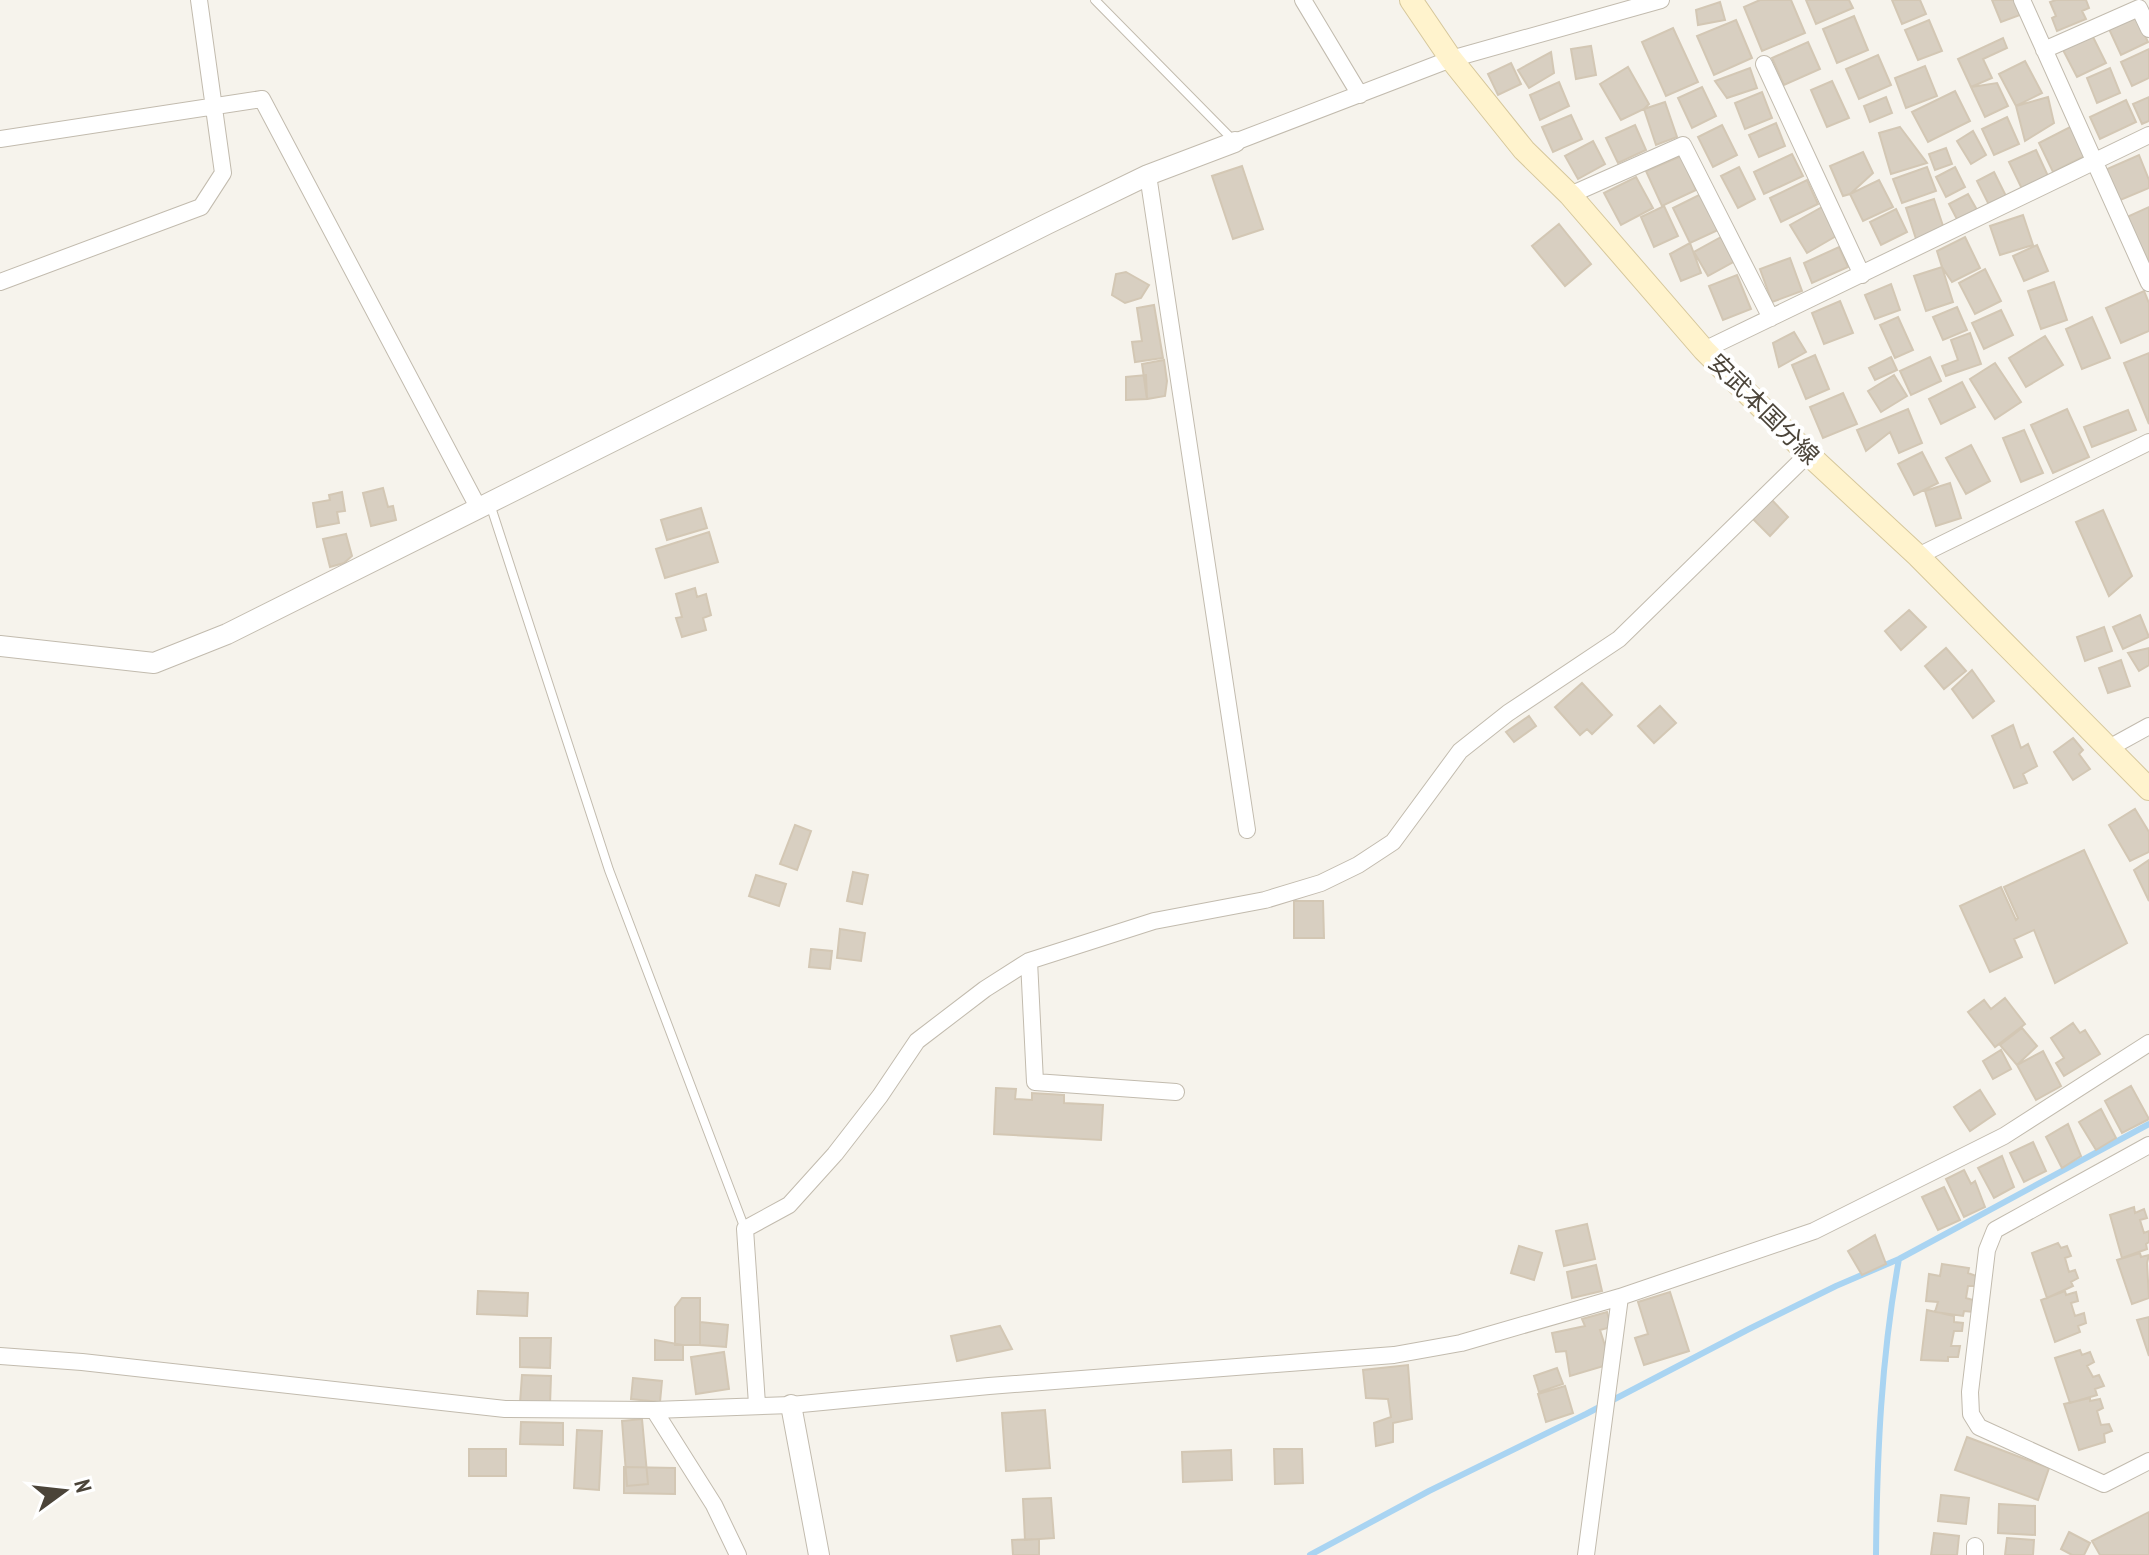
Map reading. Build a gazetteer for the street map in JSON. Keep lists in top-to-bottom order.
{
  "streets": {
    "main road": ["安武本国分線"]
  },
  "north": "right"
}
